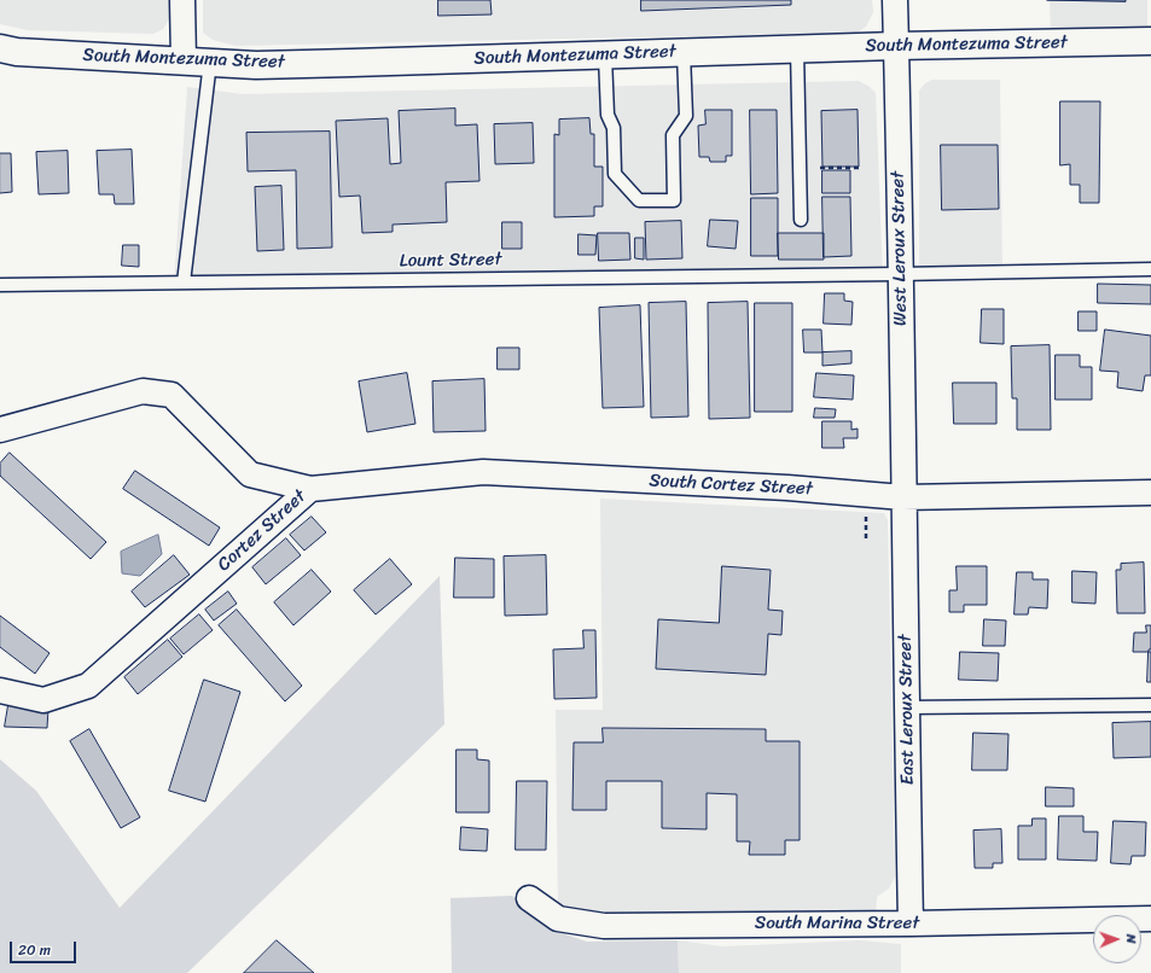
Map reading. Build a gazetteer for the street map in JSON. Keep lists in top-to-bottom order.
{
  "streets": {
    "main road": ["South Montezuma Street"],
    "street": [
      "West Leroux Street",
      "South Cortez Street",
      "Cortez Street",
      "East Leroux Street",
      "South Marina Street"
    ],
    "lane": ["Lount Street"]
  },
  "crossings": [
    ["South Montezuma Street", "West Leroux Street"],
    ["West Leroux Street", "Lount Street"],
    ["West Leroux Street", "South Cortez Street"],
    ["West Leroux Street", "East Leroux Street"],
    ["South Cortez Street", "Cortez Street"],
    ["South Cortez Street", "East Leroux Street"],
    ["East Leroux Street", "South Marina Street"]
  ],
  "scale_bar": "20 m",
  "north": "right"
}
